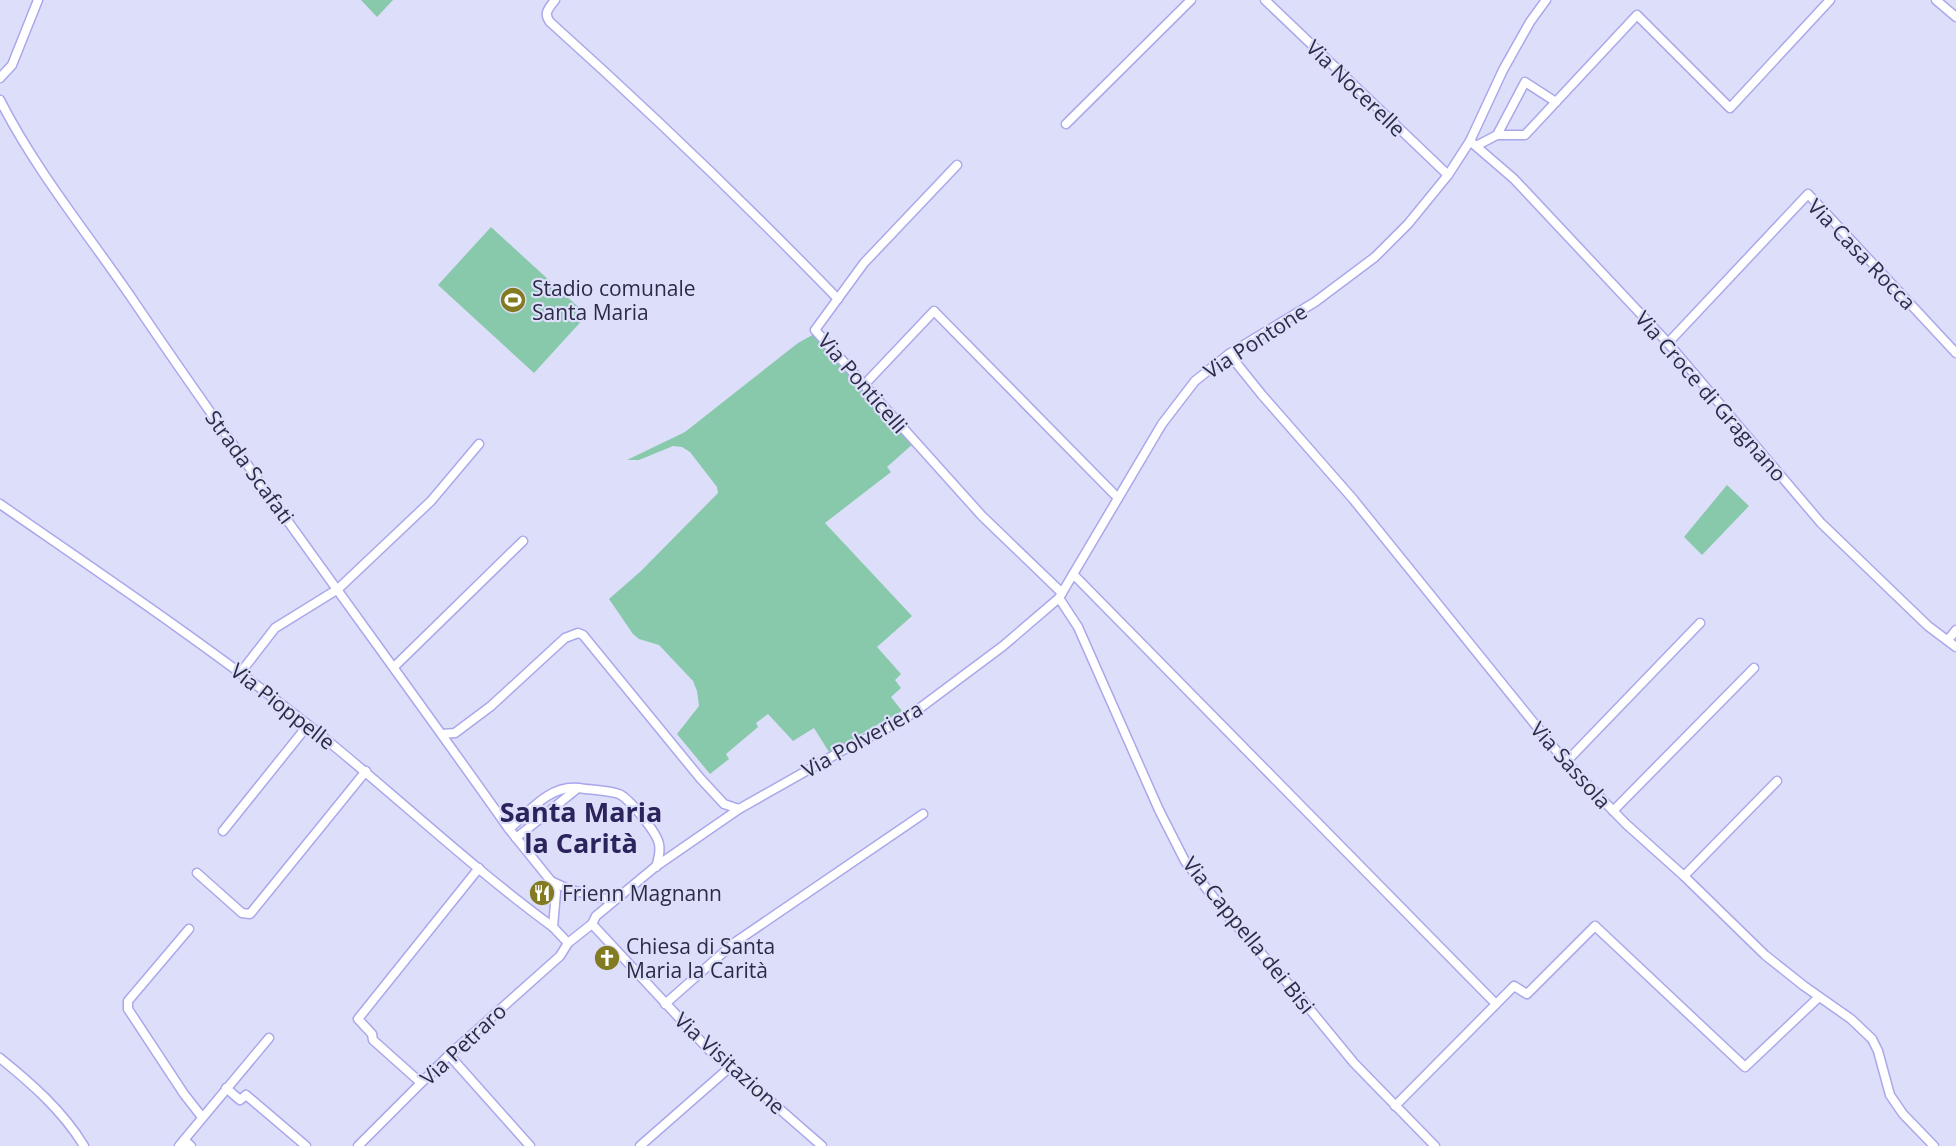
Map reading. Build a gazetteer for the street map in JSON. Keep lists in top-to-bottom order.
{
  "streets": {
    "street": [
      "Via Nocerelle",
      "Via Casa Rocca",
      "Via Pontone",
      "Via Ponticelli",
      "Via Croce di Gragnano",
      "Strada Scafati",
      "Via Pioppelle",
      "Via Polveriera",
      "Via Sassola",
      "Via Cappella dei Bisi",
      "Via Petraro",
      "Via Visitazione"
    ]
  },
  "crossings": [
    ["Via Nocerelle", "Via Pontone"],
    ["Via Casa Rocca", "Via Croce di Gragnano"],
    ["Via Pontone", "Via Ponticelli"],
    ["Via Pontone", "Via Croce di Gragnano"],
    ["Via Pontone", "Via Polveriera"],
    ["Via Pontone", "Via Sassola"],
    ["Via Pontone", "Via Cappella dei Bisi"],
    ["Via Ponticelli", "Via Polveriera"],
    ["Via Ponticelli", "Via Cappella dei Bisi"],
    ["Strada Scafati", "Via Polveriera"],
    ["Strada Scafati", "Via Petraro"],
    ["Via Pioppelle", "Via Petraro"],
    ["Via Polveriera", "Via Cappella dei Bisi"],
    ["Via Polveriera", "Via Petraro"],
    ["Via Petraro", "Via Visitazione"]
  ],
  "districts": ["Santa Maria la Carità"],
  "places": {
    "sports": ["Stadio comunale Santa Maria"],
    "restaurant": ["Frienn Magnann"],
    "church": ["Chiesa di Santa Maria la Carità"]
  }
}
